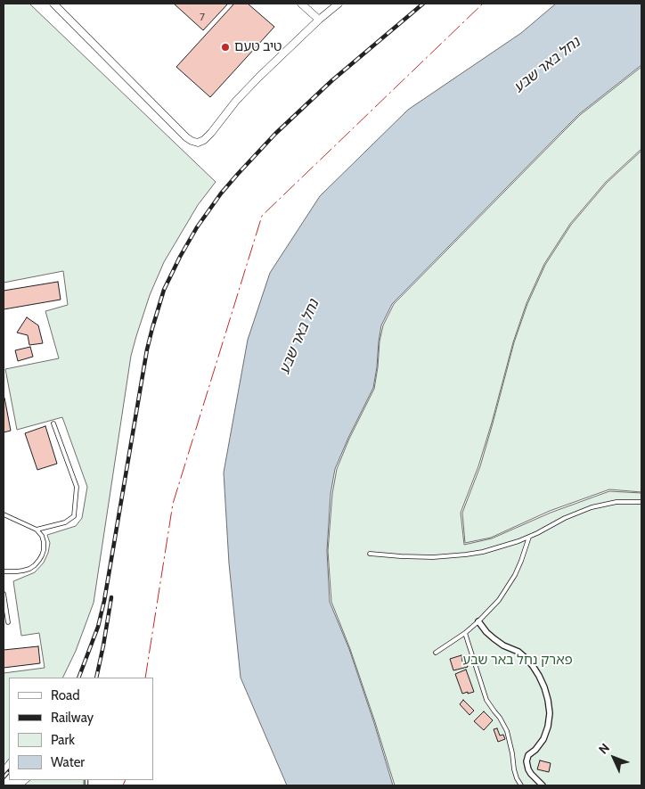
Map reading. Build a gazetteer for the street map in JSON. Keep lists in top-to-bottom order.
{
  "water": ["נחל באר שבע"],
  "parks": ["פארק נחל באר שבע"],
  "places": ["טיב טעם"],
  "house_numbers": ["7"],
  "legend": [
    "Road",
    "Railway",
    "Park",
    "Water"
  ],
  "north": "top left"
}
